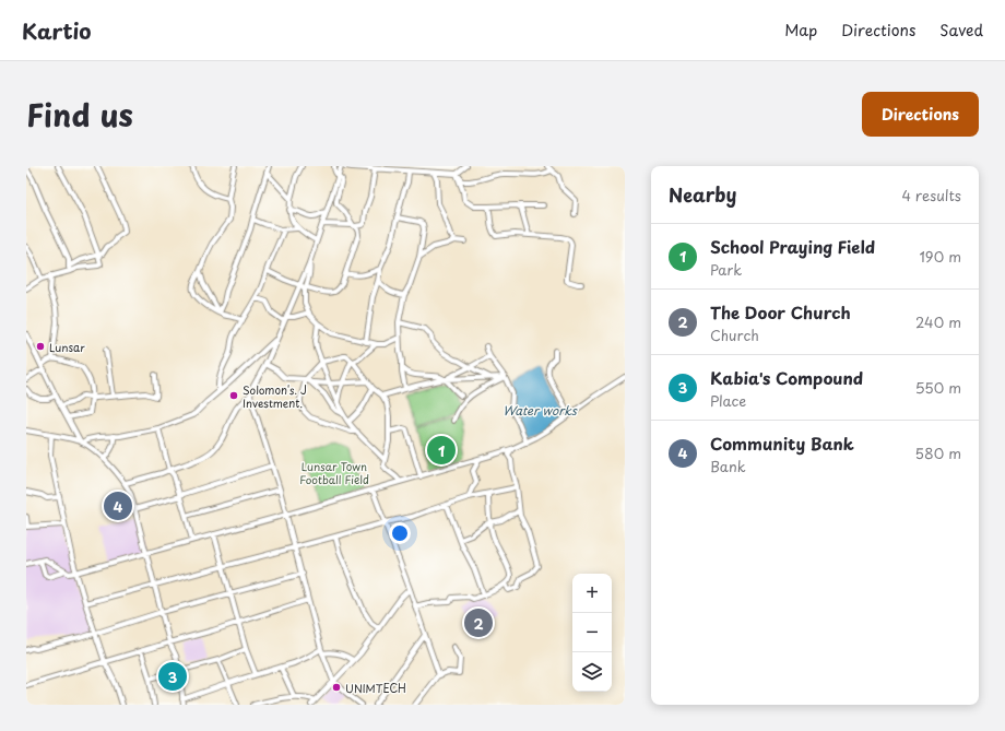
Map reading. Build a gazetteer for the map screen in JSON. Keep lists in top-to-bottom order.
{
  "water": ["Water works"],
  "parks": ["Lunsar Town Football Field"],
  "places": ["Lunsar", "Solomon's. J Investment.", "UNIMTECH"],
  "page": {
    "header": "Kartio",
    "nav": ["Map", "Directions", "Saved"],
    "title": "Find us",
    "buttons": "Directions",
    "heading": ["Nearby", "4 results"],
    "list": [
      {
        "mark": "1",
        "name": "School Praying Field",
        "note": "Park",
        "value": "190 m"
      },
      {
        "mark": "2",
        "name": "The Door Church",
        "note": "Church",
        "value": "240 m"
      },
      {
        "mark": "3",
        "name": "Kabia's Compound",
        "note": "Place",
        "value": "550 m"
      },
      {
        "mark": "4",
        "name": "Community Bank",
        "note": "Bank",
        "value": "580 m"
      }
    ],
    "pins": [
      "1",
      "4",
      "2",
      "3"
    ],
    "map_buttons": ["+", "−"]
  }
}
